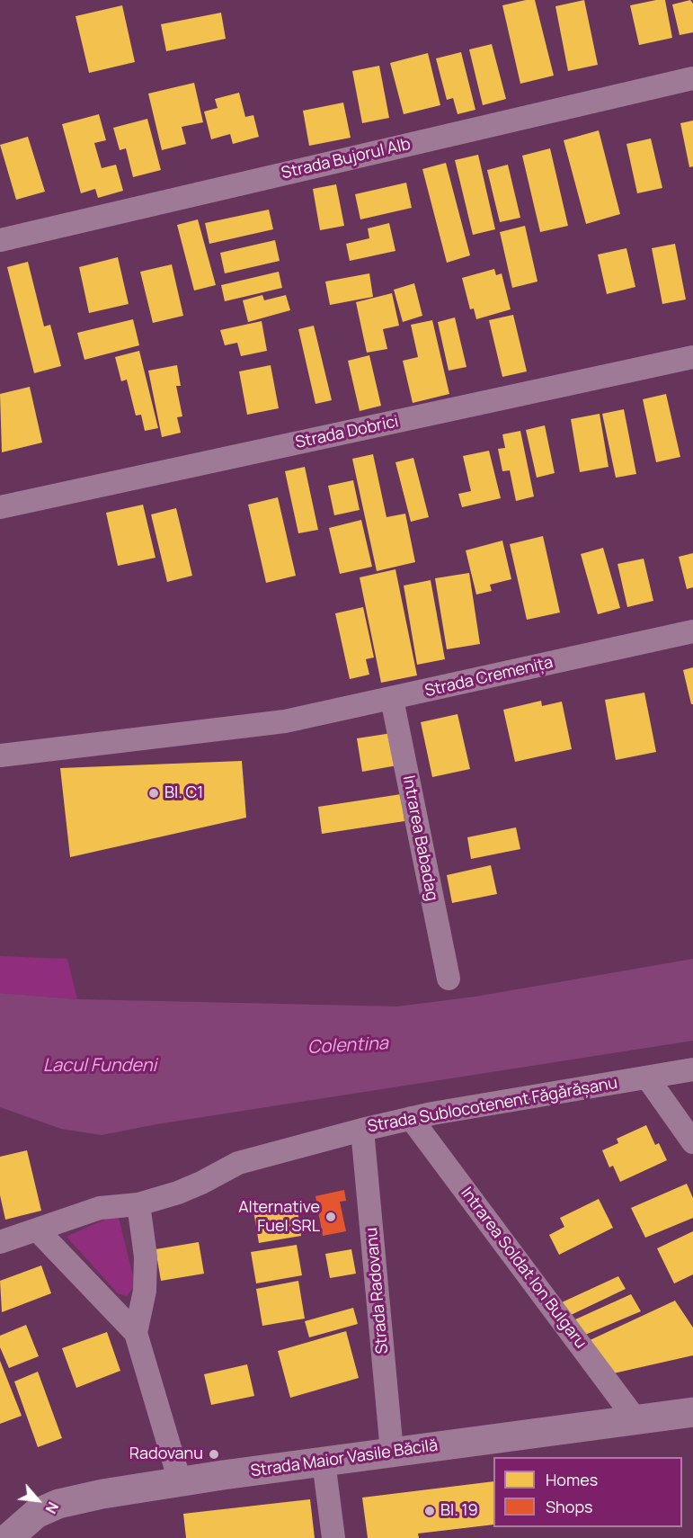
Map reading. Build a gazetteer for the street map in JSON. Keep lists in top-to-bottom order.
{
  "streets": {
    "street": [
      "Strada Bujorul Alb",
      "Strada Dobrici",
      "Strada Cremenița",
      "Intrarea Babadag",
      "Strada Sublocotenent Făgărășanu",
      "Intrarea Soldat Ion Bulgaru",
      "Strada Radovanu",
      "Strada Maior Vasile Băcilă"
    ]
  },
  "crossings": [
    ["Strada Cremenița", "Intrarea Babadag"],
    ["Strada Sublocotenent Făgărășanu", "Intrarea Soldat Ion Bulgaru"],
    ["Strada Sublocotenent Făgărășanu", "Strada Radovanu"],
    ["Intrarea Soldat Ion Bulgaru", "Strada Maior Vasile Băcilă"],
    ["Strada Radovanu", "Strada Maior Vasile Băcilă"]
  ],
  "water": ["Colentina", "Lacul Fundeni"],
  "places": [
    "Bl. C1",
    "Alternative Fuel SRL",
    "Radovanu",
    "Bl. 19"
  ],
  "legend": ["Homes", "Shops"],
  "north": "bottom right"
}
